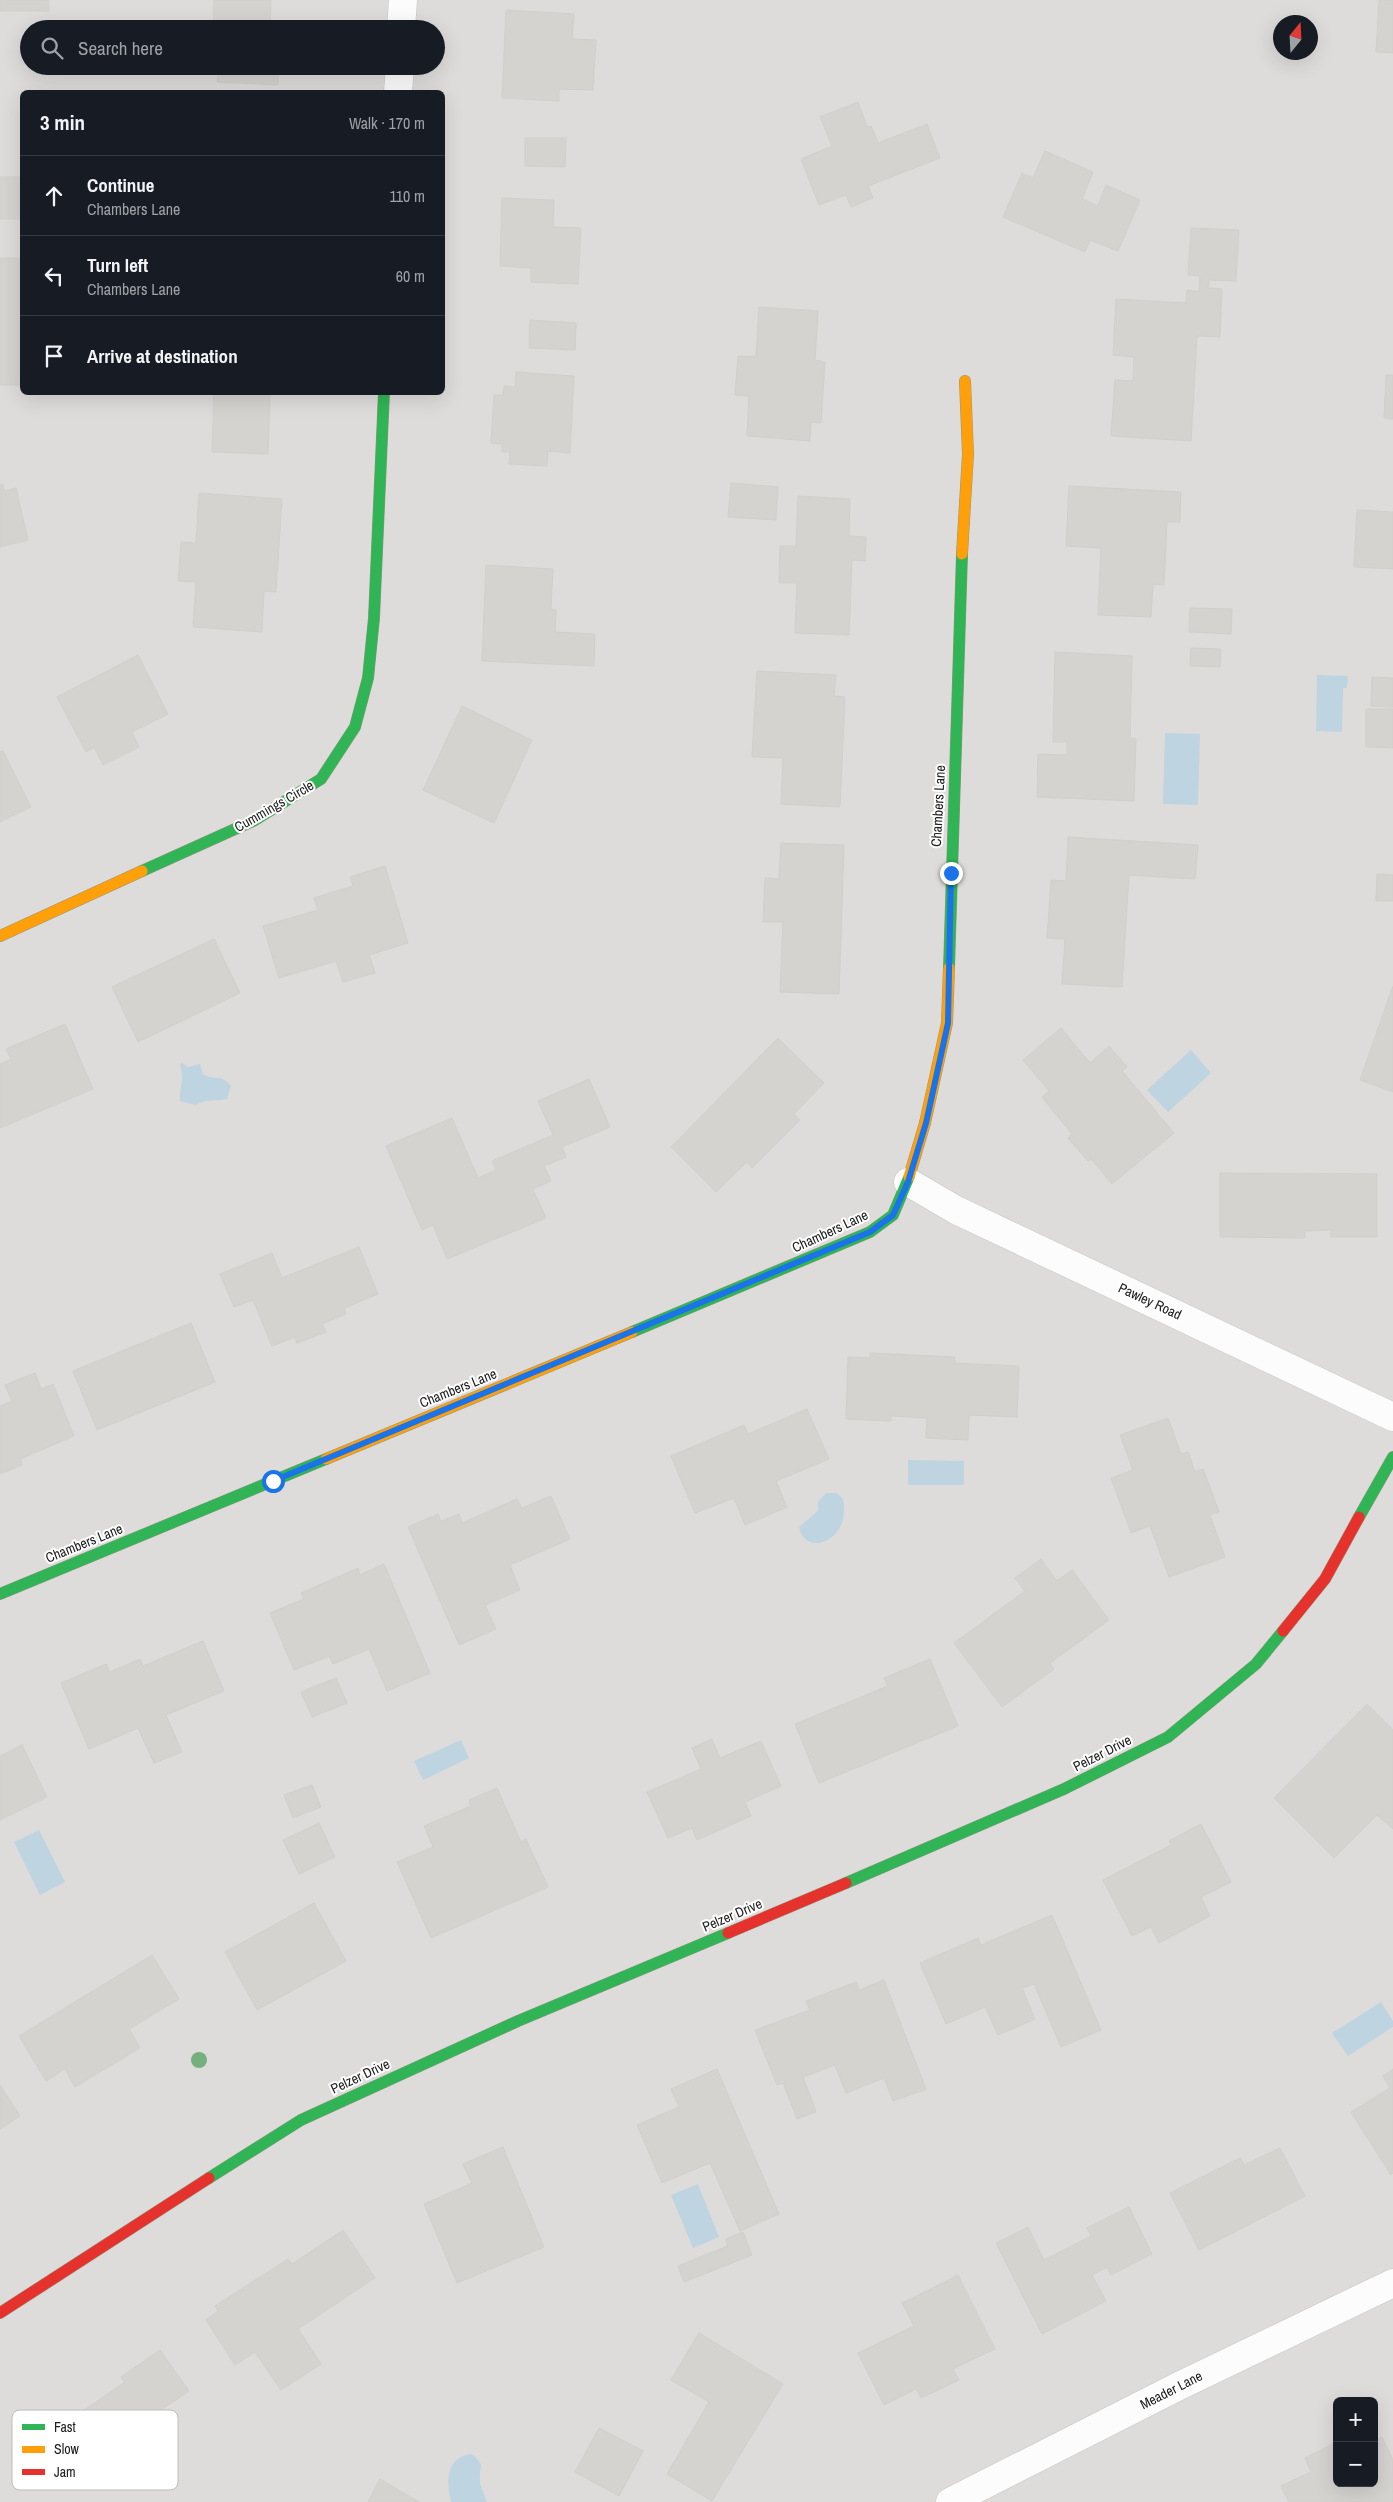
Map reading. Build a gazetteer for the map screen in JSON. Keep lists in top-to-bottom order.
{
  "streets": {
    "street": [
      "Cummings Circle",
      "Chambers Lane",
      "Pawley Road",
      "Pelzer Drive",
      "Meader Lane"
    ]
  },
  "crossings": [
    ["Chambers Lane", "Pawley Road"]
  ],
  "legend": ["Fast", "Slow", "Jam"],
  "north": "top",
  "page": {
    "search": "Search here",
    "heading": ["3 min", "Walk · 170 m"],
    "list": [
      ["Continue", "Chambers Lane", "110 m"],
      ["Turn left", "Chambers Lane", "60 m"],
      "Arrive at destination"
    ],
    "map_buttons": ["+", "−"]
  }
}
